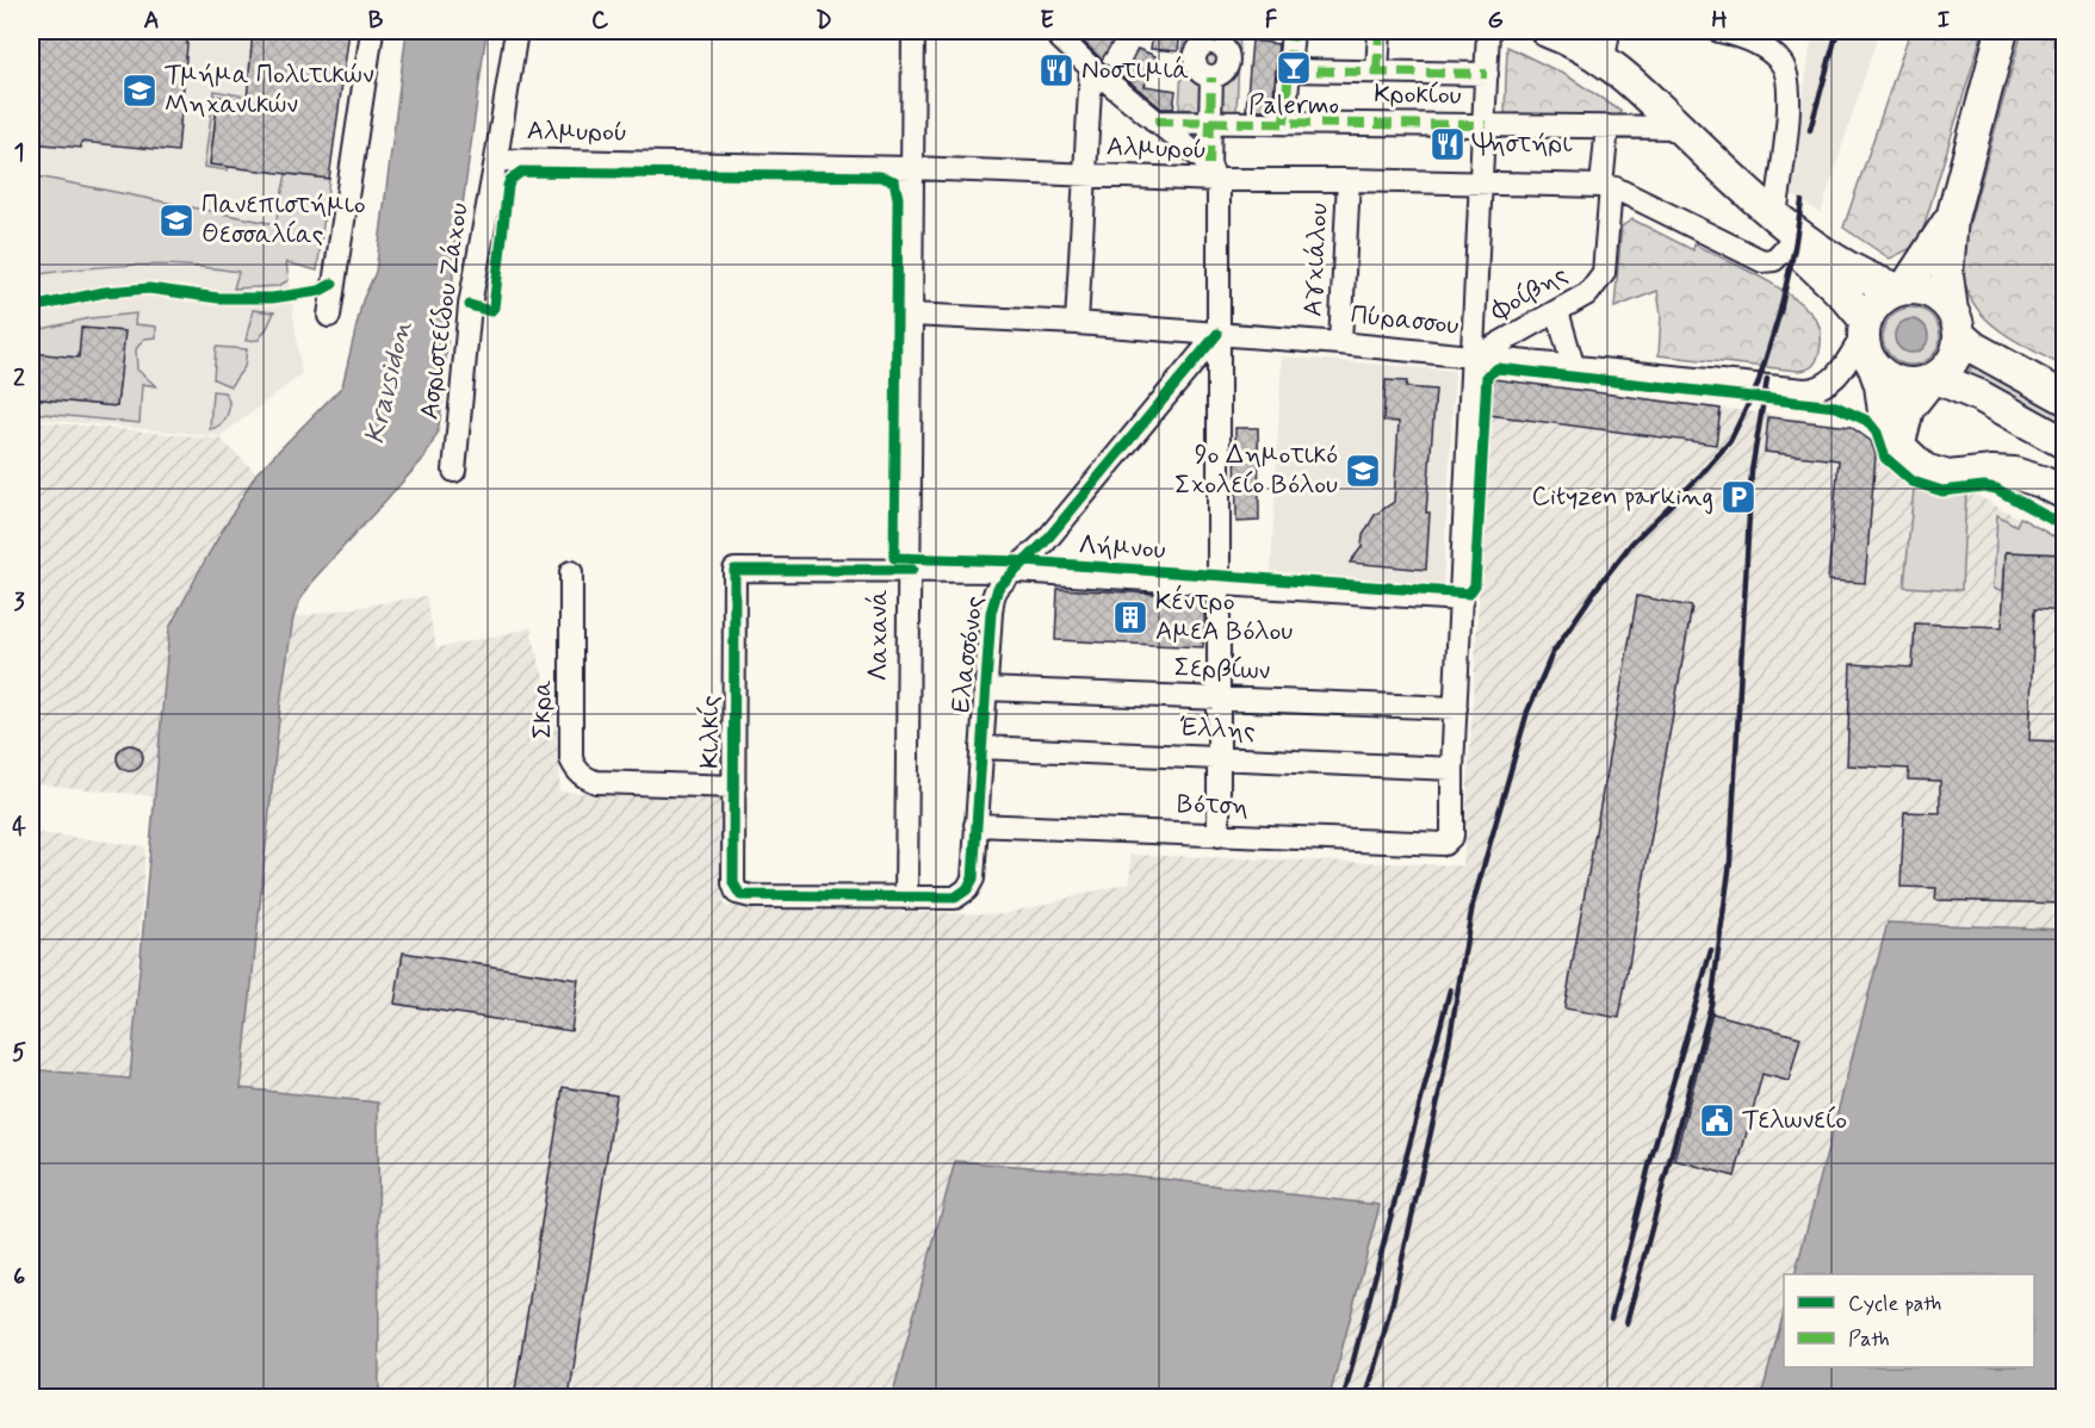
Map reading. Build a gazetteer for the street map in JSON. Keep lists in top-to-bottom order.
{
  "streets": {
    "street": [
      "Κροκίου",
      "Αλμυρού",
      "Αγχιάλου",
      "Φοίβης",
      "Ασριστείδου Ζάχου",
      "Πύρασσου",
      "Λήμνου",
      "Λαχανά",
      "Ελασσόνος",
      "Σερβίων",
      "Σκρα",
      "Έλλης",
      "Κιλκίς",
      "Βότση"
    ]
  },
  "crossings": [
    ["Κροκίου", "Φοίβης"],
    ["Αλμυρού", "Αγχιάλου"],
    ["Αλμυρού", "Φοίβης"],
    ["Αλμυρού", "Ασριστείδου Ζάχου"],
    ["Αλμυρού", "Λαχανά"],
    ["Αγχιάλου", "Πύρασσου"],
    ["Φοίβης", "Πύρασσου"],
    ["Πύρασσου", "Λαχανά"],
    ["Πύρασσου", "Ελασσόνος"],
    ["Λήμνου", "Λαχανά"],
    ["Λήμνου", "Ελασσόνος"],
    ["Λήμνου", "Κιλκίς"],
    ["Λαχανά", "Ελασσόνος"],
    ["Λαχανά", "Κιλκίς"],
    ["Ελασσόνος", "Σερβίων"],
    ["Ελασσόνος", "Έλλης"],
    ["Ελασσόνος", "Κιλκίς"],
    ["Ελασσόνος", "Βότση"],
    ["Σκρα", "Κιλκίς"],
    ["Έλλης", "Βότση"]
  ],
  "water": ["Kravsidon"],
  "places": {
    "bar": ["Palermo"],
    "restaurant": ["Νοστιμιά", "Ψηστήρι"],
    "school or university": ["Τμήμα Πολιτικών Μηχανικών", "Πανεπιστήμιο Θεσσαλίας", "9ο Δημοτικό Σχολείο Βόλου"],
    "parking": ["Cityzen parking"],
    "building": ["Κέντρο ΑμεΑ Βόλου"],
    "public building": ["Τελωνείο"]
  },
  "legend": ["Cycle path", "Path"],
  "grid": {
    "columns": [
      "A",
      "B",
      "C",
      "D",
      "E",
      "F",
      "G",
      "H",
      "I"
    ],
    "rows": [
      "1",
      "2",
      "3",
      "4",
      "5",
      "6"
    ]
  }
}
